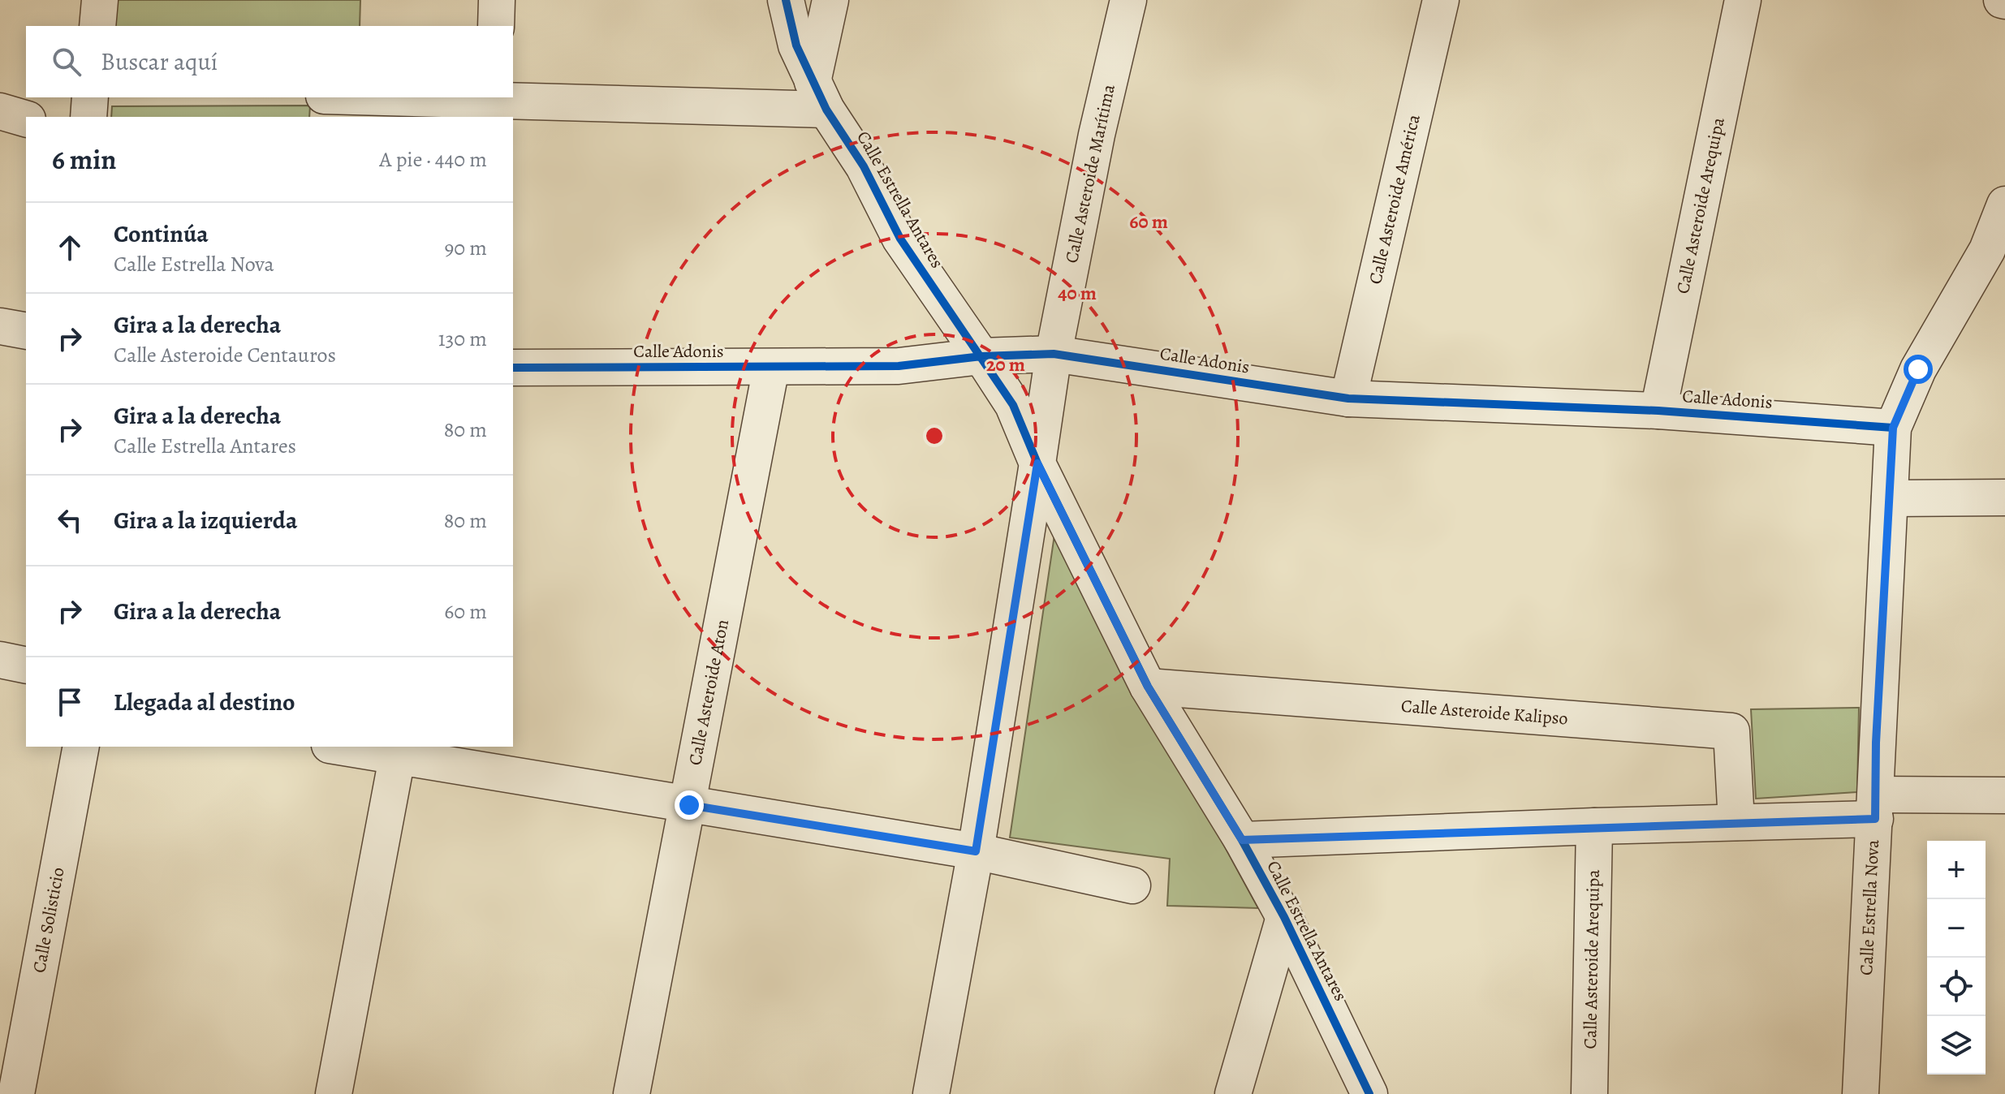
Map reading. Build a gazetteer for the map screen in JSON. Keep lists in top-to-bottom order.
{
  "streets": {
    "street": [
      "Calle Asteroide Marítima",
      "Calle Asteroide América",
      "Calle Estrella Antares",
      "Calle Asteroide Arequipa",
      "Calle Adonis",
      "Calle Asteroide Aton",
      "Calle Asteroide Kalipso",
      "Calle Estrella Nova",
      "Calle Solisticio"
    ]
  },
  "crossings": [
    ["Calle Asteroide Marítima", "Calle Estrella Antares"],
    ["Calle Asteroide Marítima", "Calle Adonis"],
    ["Calle Asteroide América", "Calle Adonis"],
    ["Calle Estrella Antares", "Calle Adonis"],
    ["Calle Estrella Antares", "Calle Asteroide Kalipso"],
    ["Calle Asteroide Arequipa", "Calle Adonis"],
    ["Calle Adonis", "Calle Asteroide Aton"],
    ["Calle Adonis", "Calle Estrella Nova"]
  ],
  "page": {
    "search": "Buscar aquí",
    "heading": ["6 min", "A pie · 440 m"],
    "list": [
      ["Continúa", "Calle Estrella Nova", "90 m"],
      ["Gira a la derecha", "Calle Asteroide Centauros", "130 m"],
      ["Gira a la derecha", "Calle Estrella Antares", "80 m"],
      ["Gira a la izquierda", "80 m"],
      ["Gira a la derecha", "60 m"],
      "Llegada al destino"
    ],
    "map_buttons": ["+", "−"]
  },
  "rings": ["60 m", "40 m", "20 m"]
}
